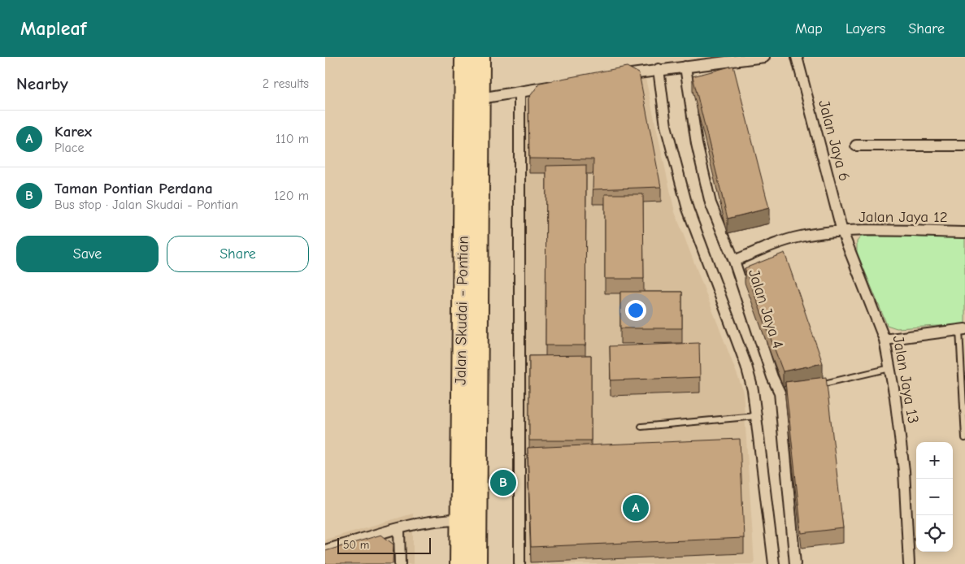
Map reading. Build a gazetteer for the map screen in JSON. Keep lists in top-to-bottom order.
{
  "streets": {
    "highway": ["Jalan Skudai - Pontian"],
    "street": [
      "Jalan Jaya 6",
      "Jalan Jaya 12",
      "Jalan Jaya 4",
      "Jalan Jaya 13"
    ]
  },
  "crossings": [
    ["Jalan Jaya 6", "Jalan Jaya 12"],
    ["Jalan Jaya 6", "Jalan Jaya 13"],
    ["Jalan Jaya 12", "Jalan Jaya 4"],
    ["Jalan Jaya 12", "Jalan Jaya 13"]
  ],
  "scale_bar": "50 m",
  "page": {
    "header": "Mapleaf",
    "nav": ["Map", "Layers", "Share"],
    "heading": ["Nearby", "2 results"],
    "list": [
      {
        "mark": "A",
        "name": "Karex",
        "note": "Place",
        "value": "110 m"
      },
      {
        "mark": "B",
        "name": "Taman Pontian Perdana",
        "note": "Bus stop · Jalan Skudai - Pontian",
        "value": "120 m"
      }
    ],
    "buttons": ["Save", "Share"],
    "map_buttons": ["+", "−"],
    "pins": ["B", "A"],
    "scale": "50 m"
  }
}
